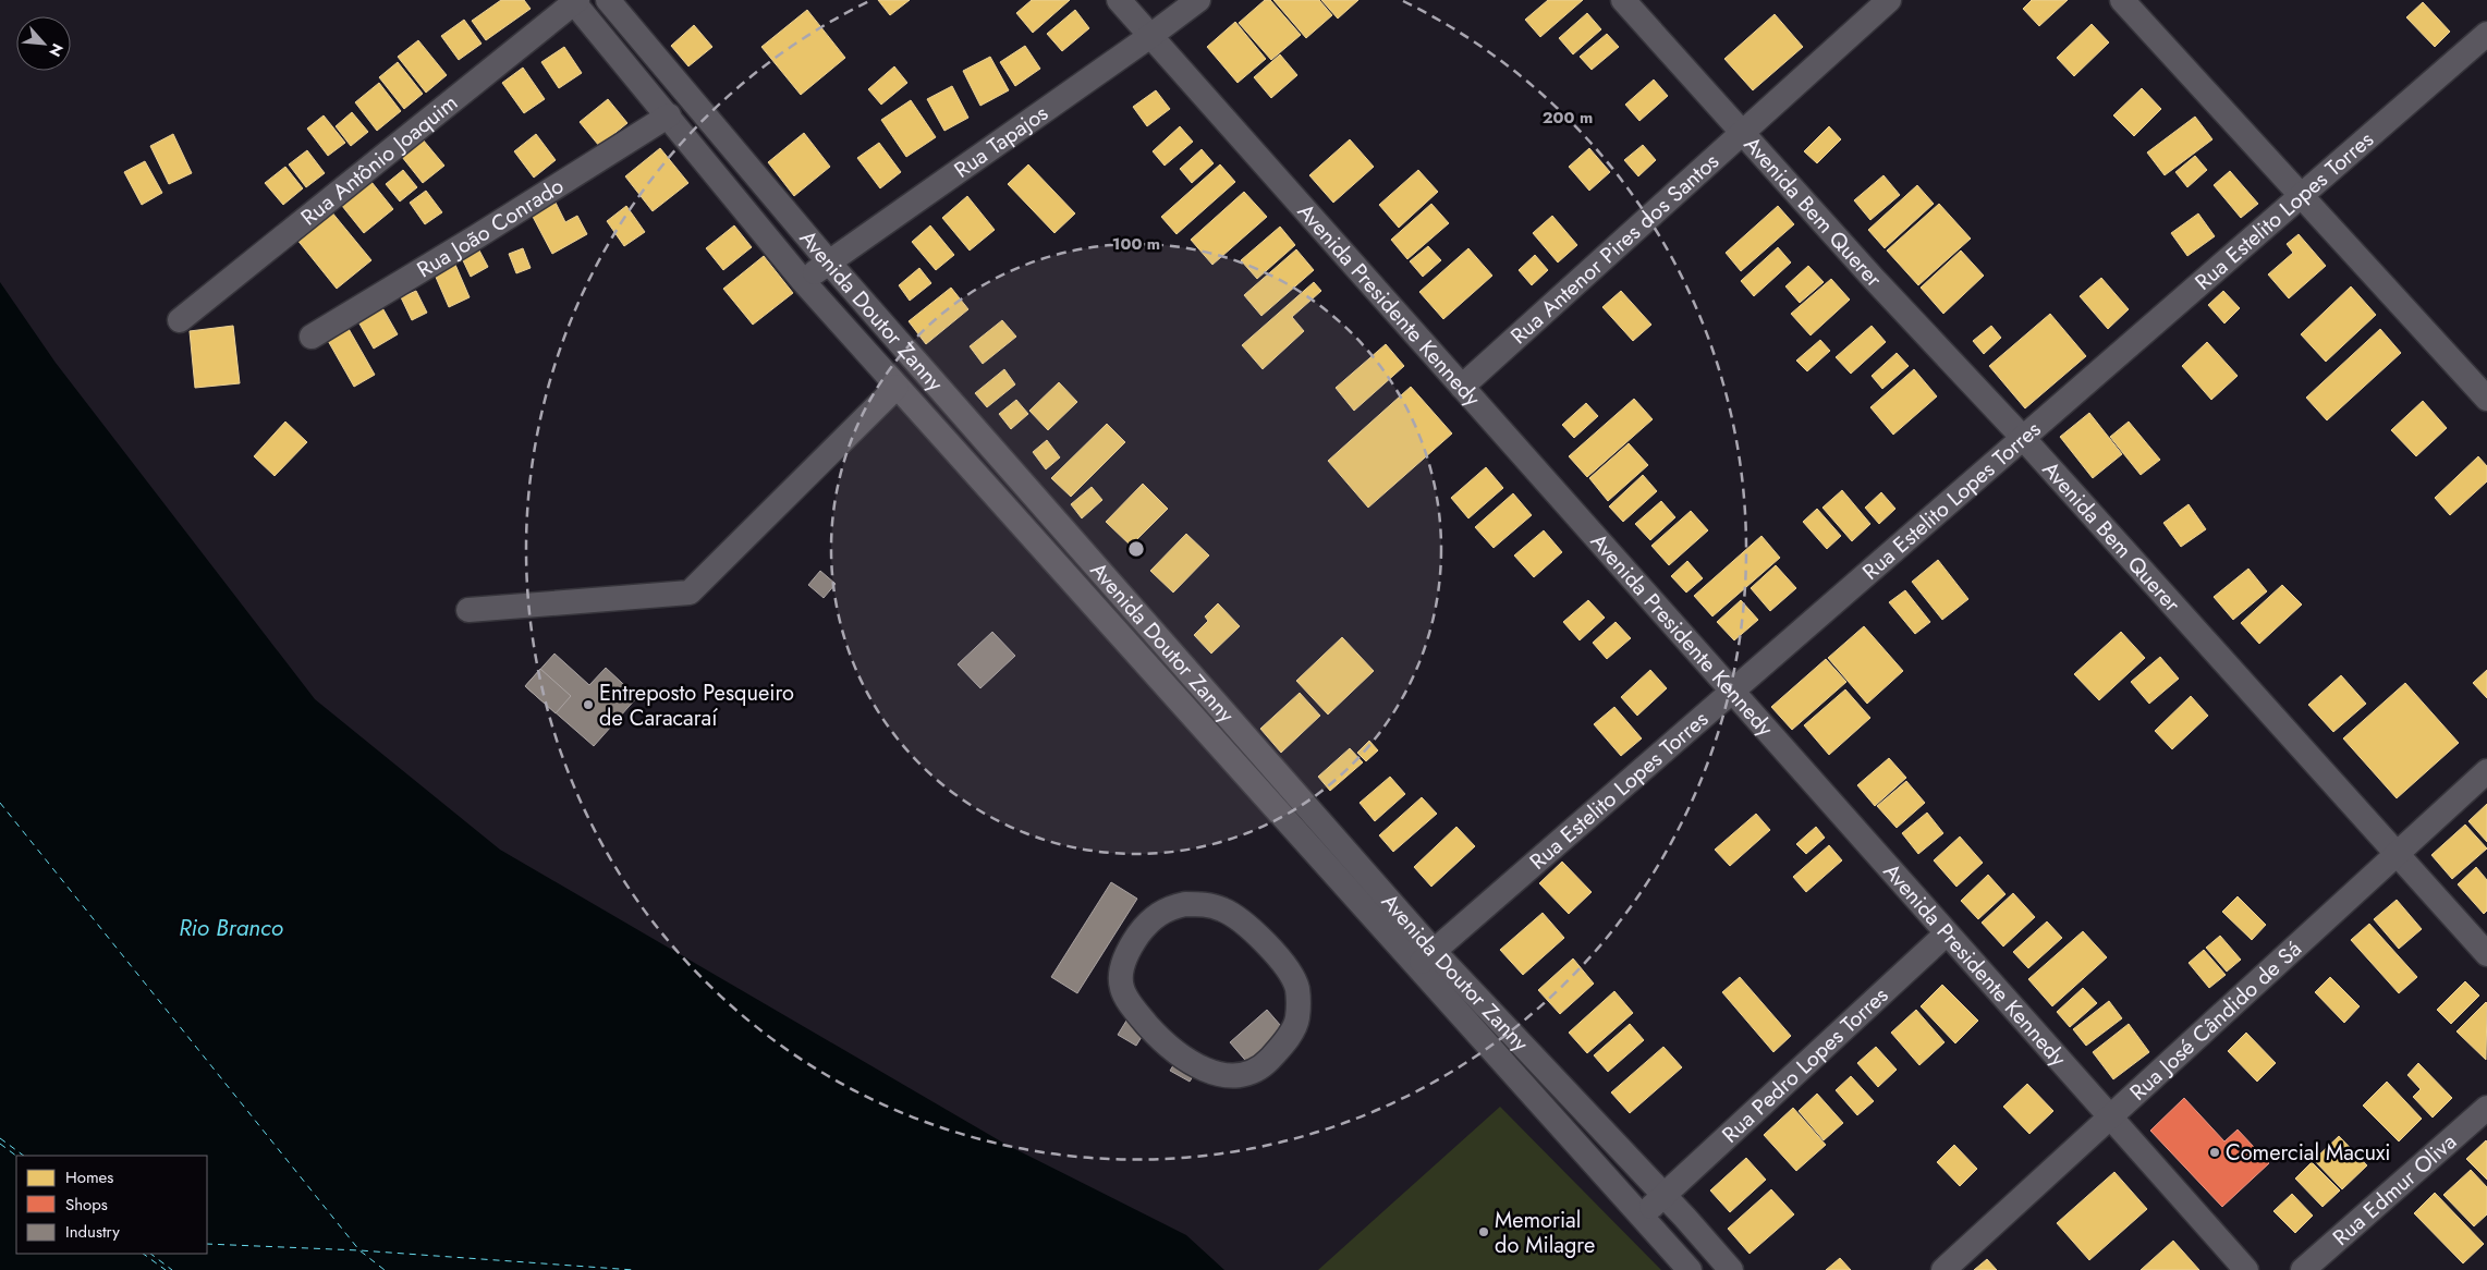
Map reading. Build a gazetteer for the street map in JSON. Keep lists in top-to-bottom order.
{
  "streets": {
    "street": [
      "Rua Tapajos",
      "Rua Antônio Joaquim",
      "Rua Estelito Lopes Torres",
      "Avenida Bem Querer",
      "Rua João Conrado",
      "Rua Antenor Pires dos Santos",
      "Avenida Presidente Kennedy",
      "Avenida Doutor Zanny",
      "Rua José Cândido de Sá",
      "Rua Pedro Lopes Torres",
      "Rua Edmur Oliva"
    ]
  },
  "crossings": [
    ["Rua Tapajos", "Avenida Presidente Kennedy"],
    ["Rua Tapajos", "Avenida Doutor Zanny"],
    ["Rua Antônio Joaquim", "Avenida Doutor Zanny"],
    ["Rua Estelito Lopes Torres", "Avenida Bem Querer"],
    ["Rua Estelito Lopes Torres", "Avenida Presidente Kennedy"],
    ["Rua Estelito Lopes Torres", "Avenida Doutor Zanny"],
    ["Avenida Bem Querer", "Rua Antenor Pires dos Santos"],
    ["Avenida Bem Querer", "Rua José Cândido de Sá"],
    ["Rua João Conrado", "Avenida Doutor Zanny"],
    ["Rua Antenor Pires dos Santos", "Avenida Presidente Kennedy"],
    ["Avenida Presidente Kennedy", "Rua José Cândido de Sá"],
    ["Avenida Presidente Kennedy", "Rua Pedro Lopes Torres"],
    ["Avenida Doutor Zanny", "Rua Pedro Lopes Torres"]
  ],
  "water": ["Rio Branco"],
  "places": ["Entreposto Pesqueiro de Caracaraí", "Comercial Macuxi", "Memorial do Milagre"],
  "legend": ["Homes", "Shops", "Industry"],
  "north": "bottom right",
  "rings": ["200 m", "100 m"]
}
